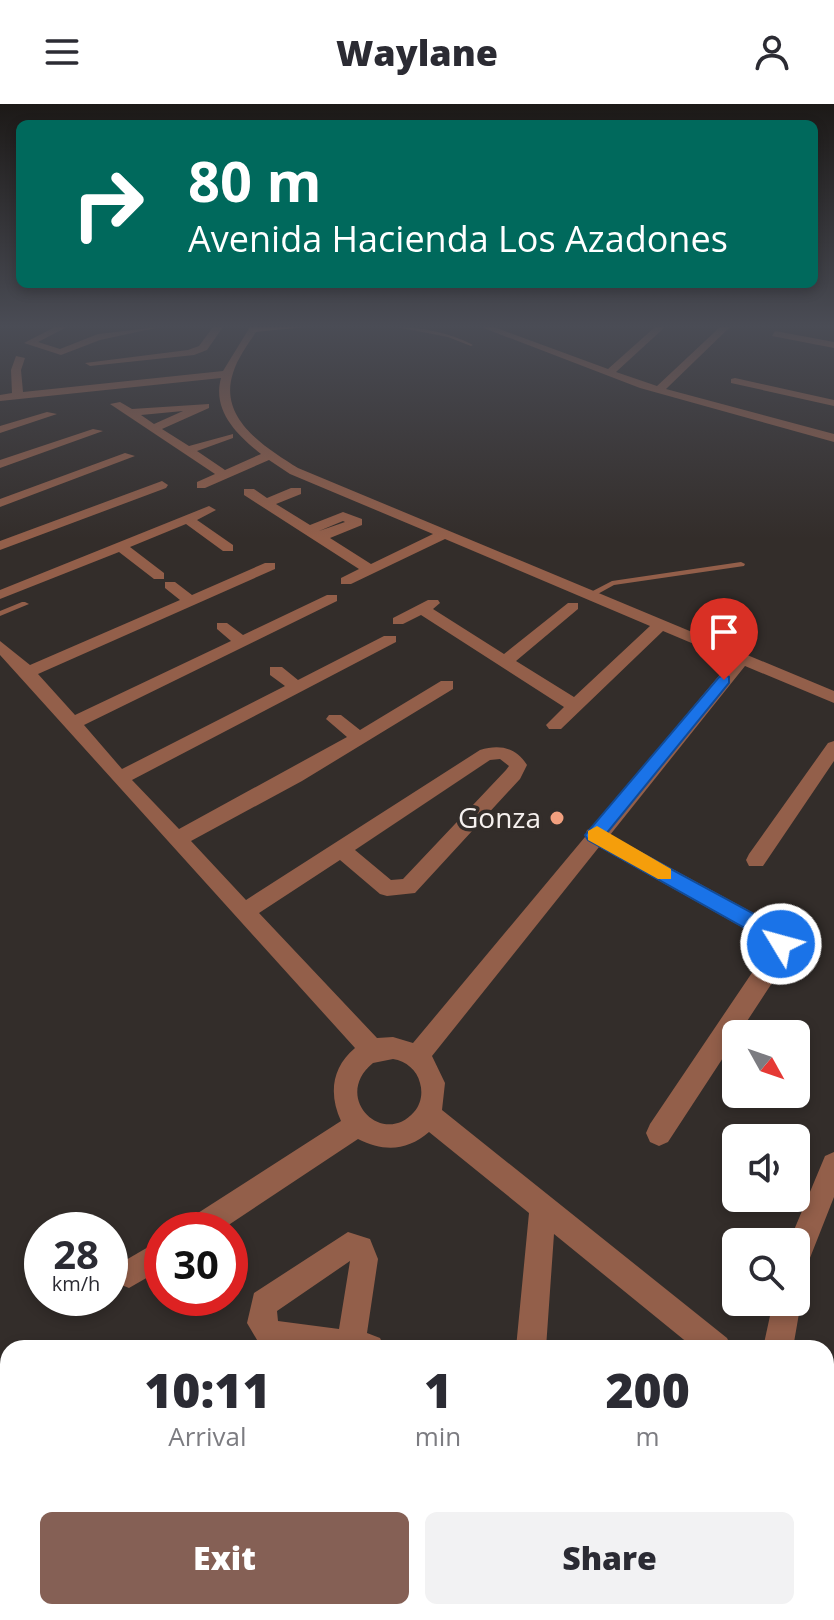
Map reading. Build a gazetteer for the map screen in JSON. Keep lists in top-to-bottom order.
{
  "places": ["Gonza"],
  "north": "bottom right",
  "page": {
    "header": "Waylane",
    "turn": ["80 m", "Avenida Hacienda Los Azadones"],
    "speed": "28 km/h",
    "limit": "30",
    "eta": [
      "10:11",
      "Arrival",
      "1",
      "min",
      "200",
      "m"
    ],
    "buttons": ["Exit", "Share"]
  }
}
